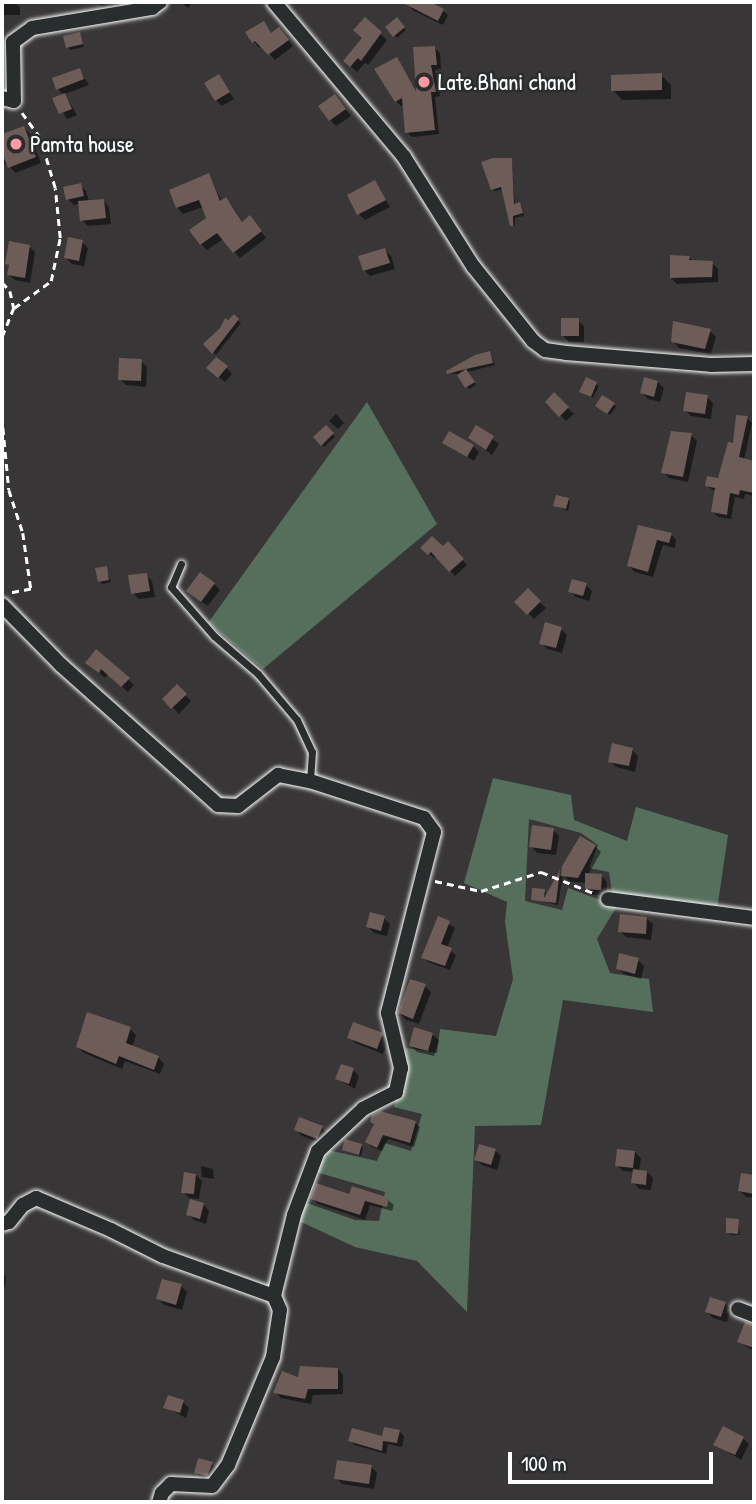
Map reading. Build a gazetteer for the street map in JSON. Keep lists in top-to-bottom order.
{
  "places": ["Late.Bhani chand", "Pamta house"],
  "scale_bar": "100 m"
}
